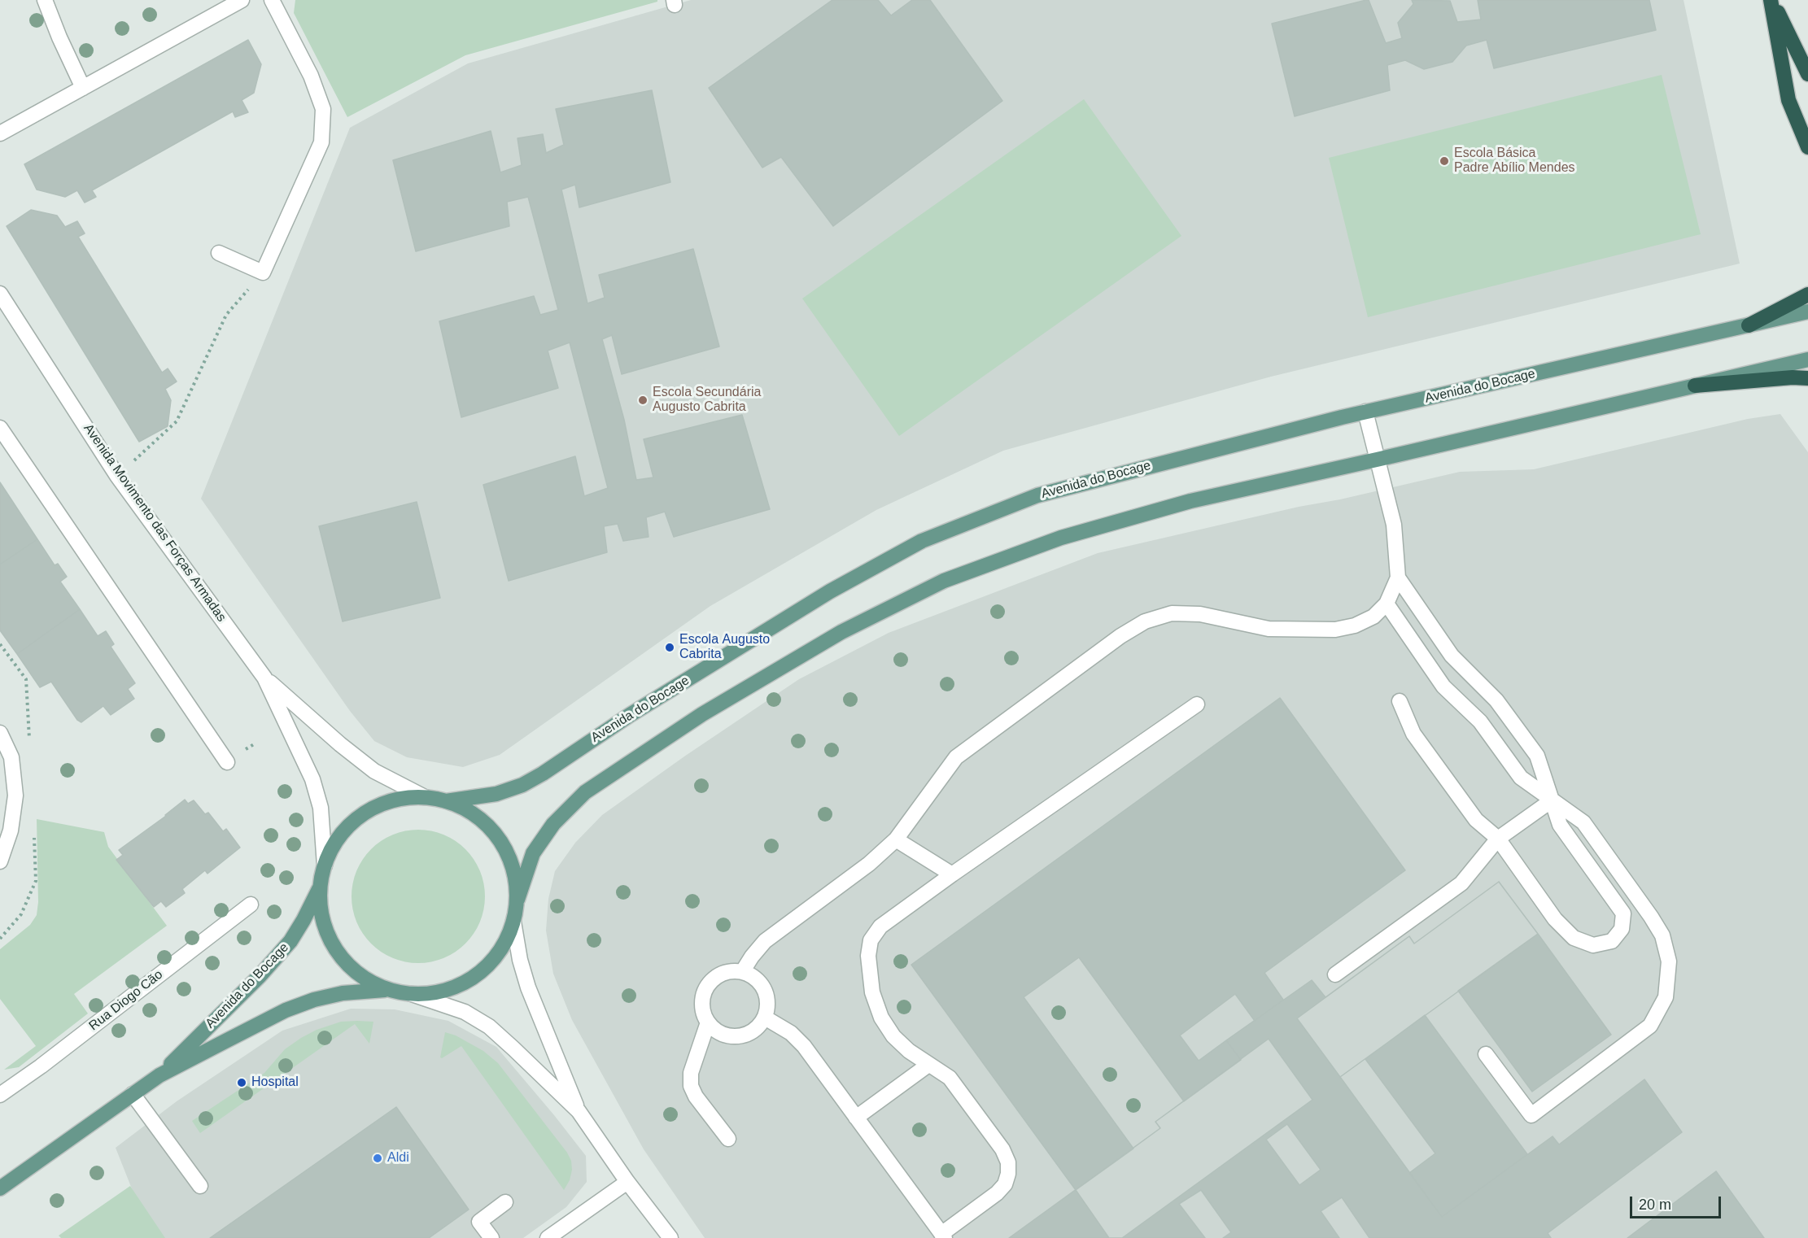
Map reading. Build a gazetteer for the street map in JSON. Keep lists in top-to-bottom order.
{
  "streets": {
    "main road": ["Avenida do Bocage"],
    "street": ["Avenida Movimento das Forças Armadas", "Rua Diogo Cão"]
  },
  "places": [
    "Escola Básica Padre Abílio Mendes",
    "Escola Secundária Augusto Cabrita",
    "Escola Augusto Cabrita",
    "Hospital",
    "Aldi"
  ],
  "scale_bar": "20 m"
}
